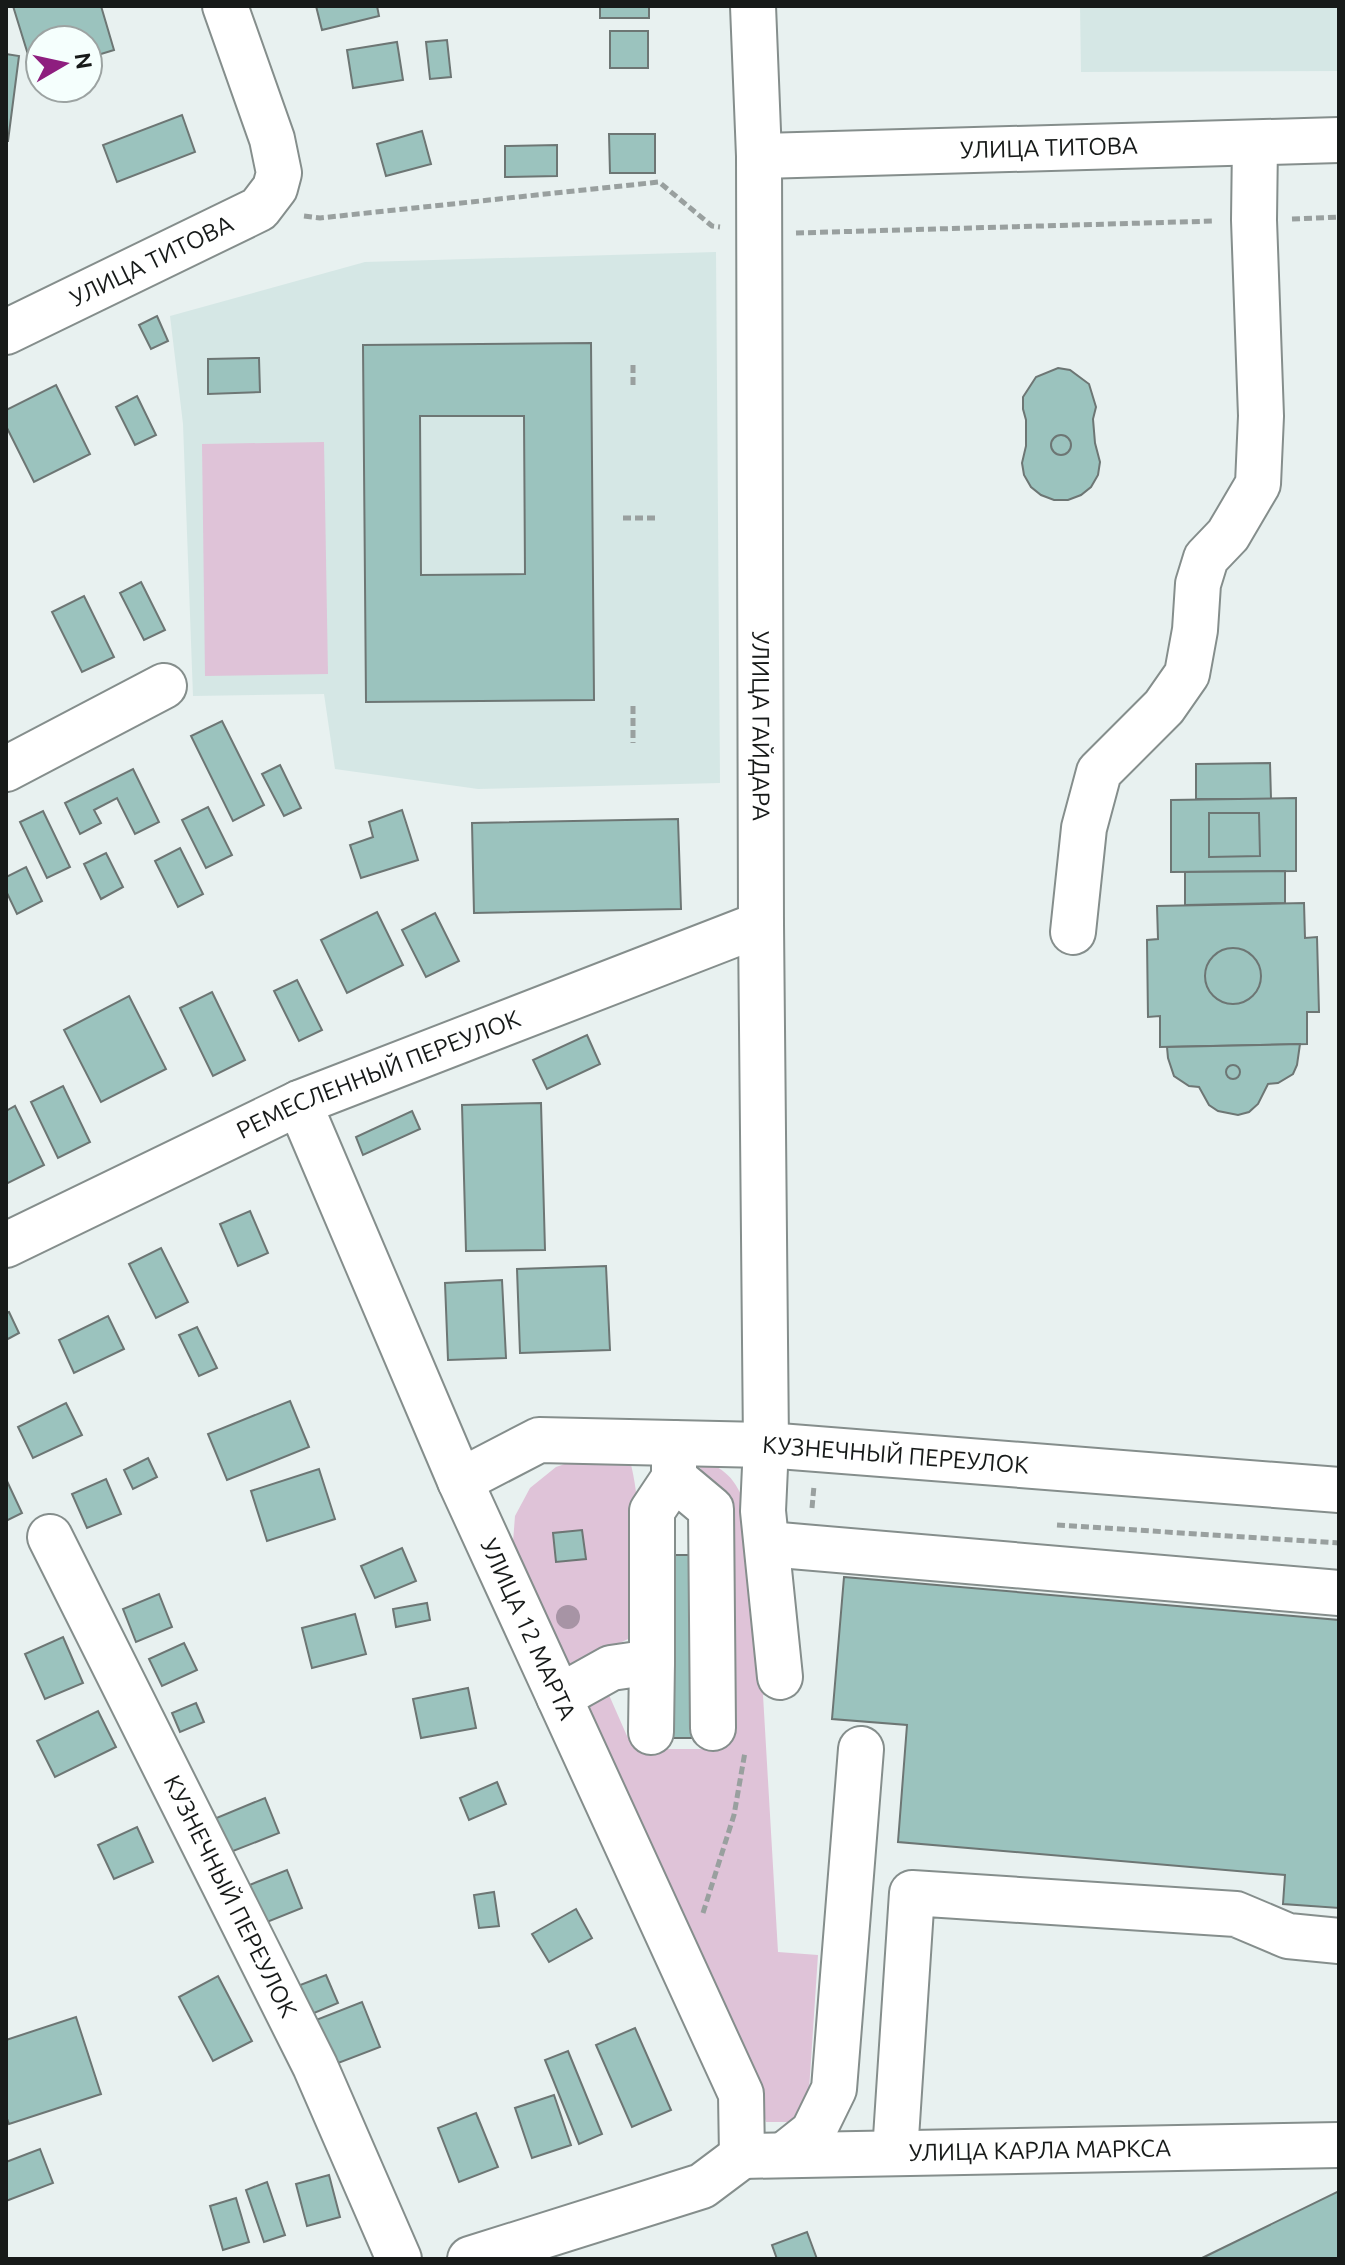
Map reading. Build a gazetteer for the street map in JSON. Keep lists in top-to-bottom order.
{
  "streets": {
    "street": [
      "УЛИЦА ТИТОВА",
      "УЛИЦА ГАЙДАРА",
      "РЕМЕСЛЕННЫЙ ПЕРЕУЛОК",
      "КУЗНЕЧНЫЙ ПЕРЕУЛОК",
      "УЛИЦА 12 МАРТА",
      "УЛИЦА КАРЛА МАРКСА"
    ]
  },
  "crossings": [
    ["УЛИЦА ТИТОВА", "УЛИЦА ГАЙДАРА"],
    ["УЛИЦА ГАЙДАРА", "РЕМЕСЛЕННЫЙ ПЕРЕУЛОК"],
    ["УЛИЦА ГАЙДАРА", "КУЗНЕЧНЫЙ ПЕРЕУЛОК"],
    ["РЕМЕСЛЕННЫЙ ПЕРЕУЛОК", "УЛИЦА 12 МАРТА"],
    ["КУЗНЕЧНЫЙ ПЕРЕУЛОК", "УЛИЦА 12 МАРТА"],
    ["УЛИЦА 12 МАРТА", "УЛИЦА КАРЛА МАРКСА"]
  ],
  "north": "right"
}
